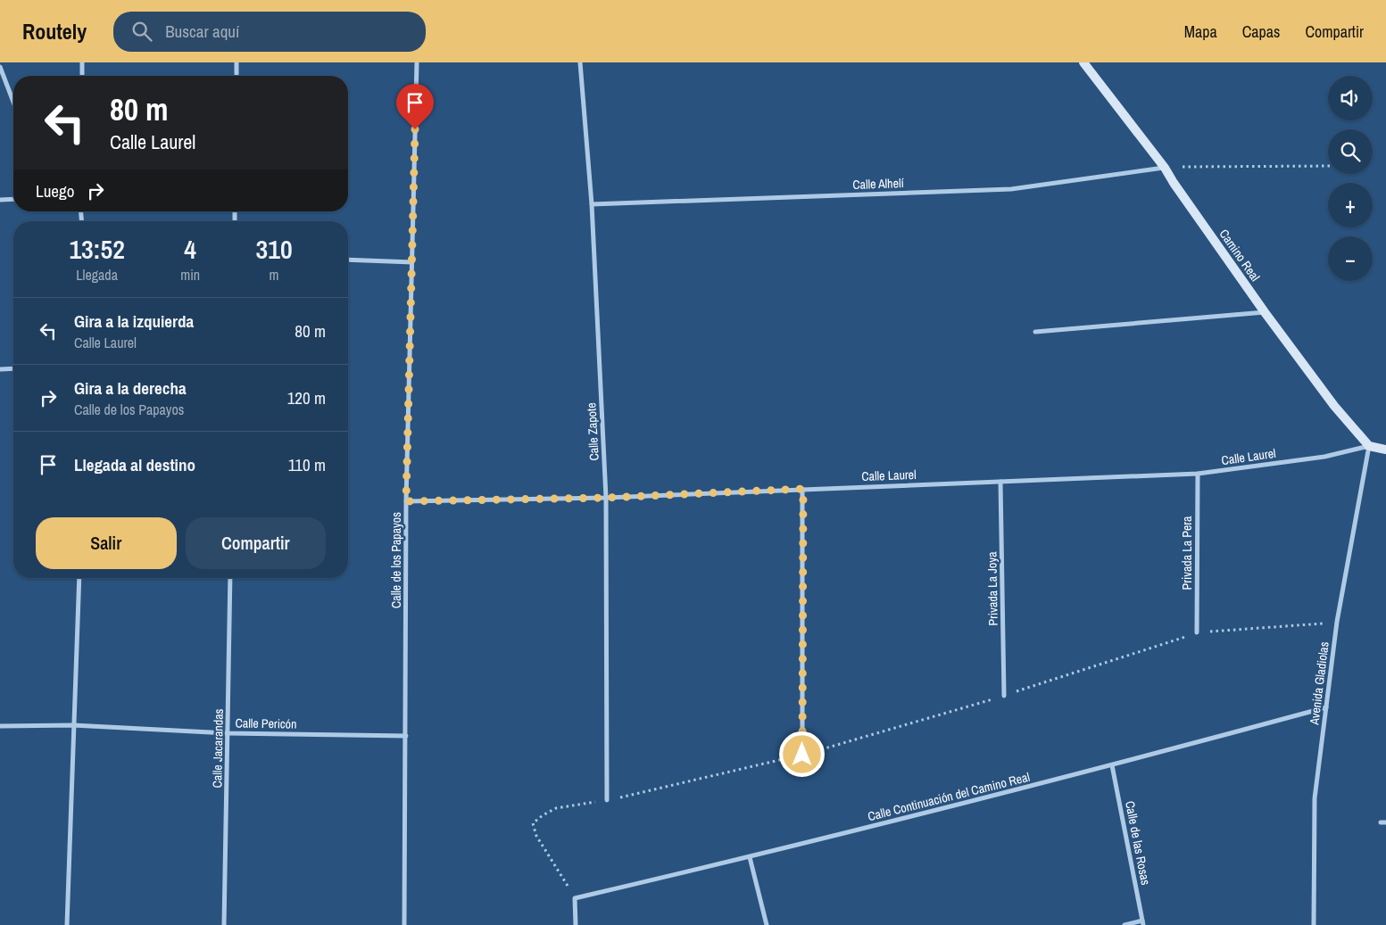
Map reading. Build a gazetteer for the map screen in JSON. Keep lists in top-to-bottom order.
{
  "streets": {
    "street": [
      "Calle Alhelí",
      "Camino Real",
      "Calle Zapote",
      "Calle Laurel",
      "Privada La Pera",
      "Calle de los Papayos",
      "Privada La Joya",
      "Avenida Gladiolas",
      "Calle Pericón",
      "Calle Jacarandas",
      "Calle Continuación del Camino Real",
      "Calle de las Rosas"
    ]
  },
  "crossings": [
    ["Calle Alhelí", "Camino Real"],
    ["Calle Alhelí", "Calle Zapote"],
    ["Camino Real", "Calle Laurel"],
    ["Camino Real", "Avenida Gladiolas"],
    ["Calle Zapote", "Calle Laurel"],
    ["Calle Laurel", "Privada La Pera"],
    ["Calle Laurel", "Calle de los Papayos"],
    ["Calle Laurel", "Privada La Joya"],
    ["Calle Laurel", "Avenida Gladiolas"],
    ["Calle de los Papayos", "Calle Pericón"],
    ["Avenida Gladiolas", "Calle Continuación del Camino Real"],
    ["Calle Pericón", "Calle Jacarandas"],
    ["Calle Continuación del Camino Real", "Calle de las Rosas"]
  ],
  "page": {
    "header": "Routely",
    "search": "Buscar aquí",
    "nav": ["Mapa", "Capas", "Compartir"],
    "map_buttons": ["+", "−"],
    "turn": ["80 m", "Calle Laurel"],
    "then": "Luego",
    "eta": [
      "13:52",
      "Llegada",
      "4",
      "min",
      "310",
      "m"
    ],
    "list": [
      {
        "name": "Gira a la izquierda",
        "note": "Calle Laurel",
        "value": "80 m"
      },
      {
        "name": "Gira a la derecha",
        "note": "Calle de los Papayos",
        "value": "120 m"
      },
      {
        "name": "Llegada al destino",
        "value": "110 m"
      }
    ],
    "buttons": ["Salir", "Compartir"]
  }
}
